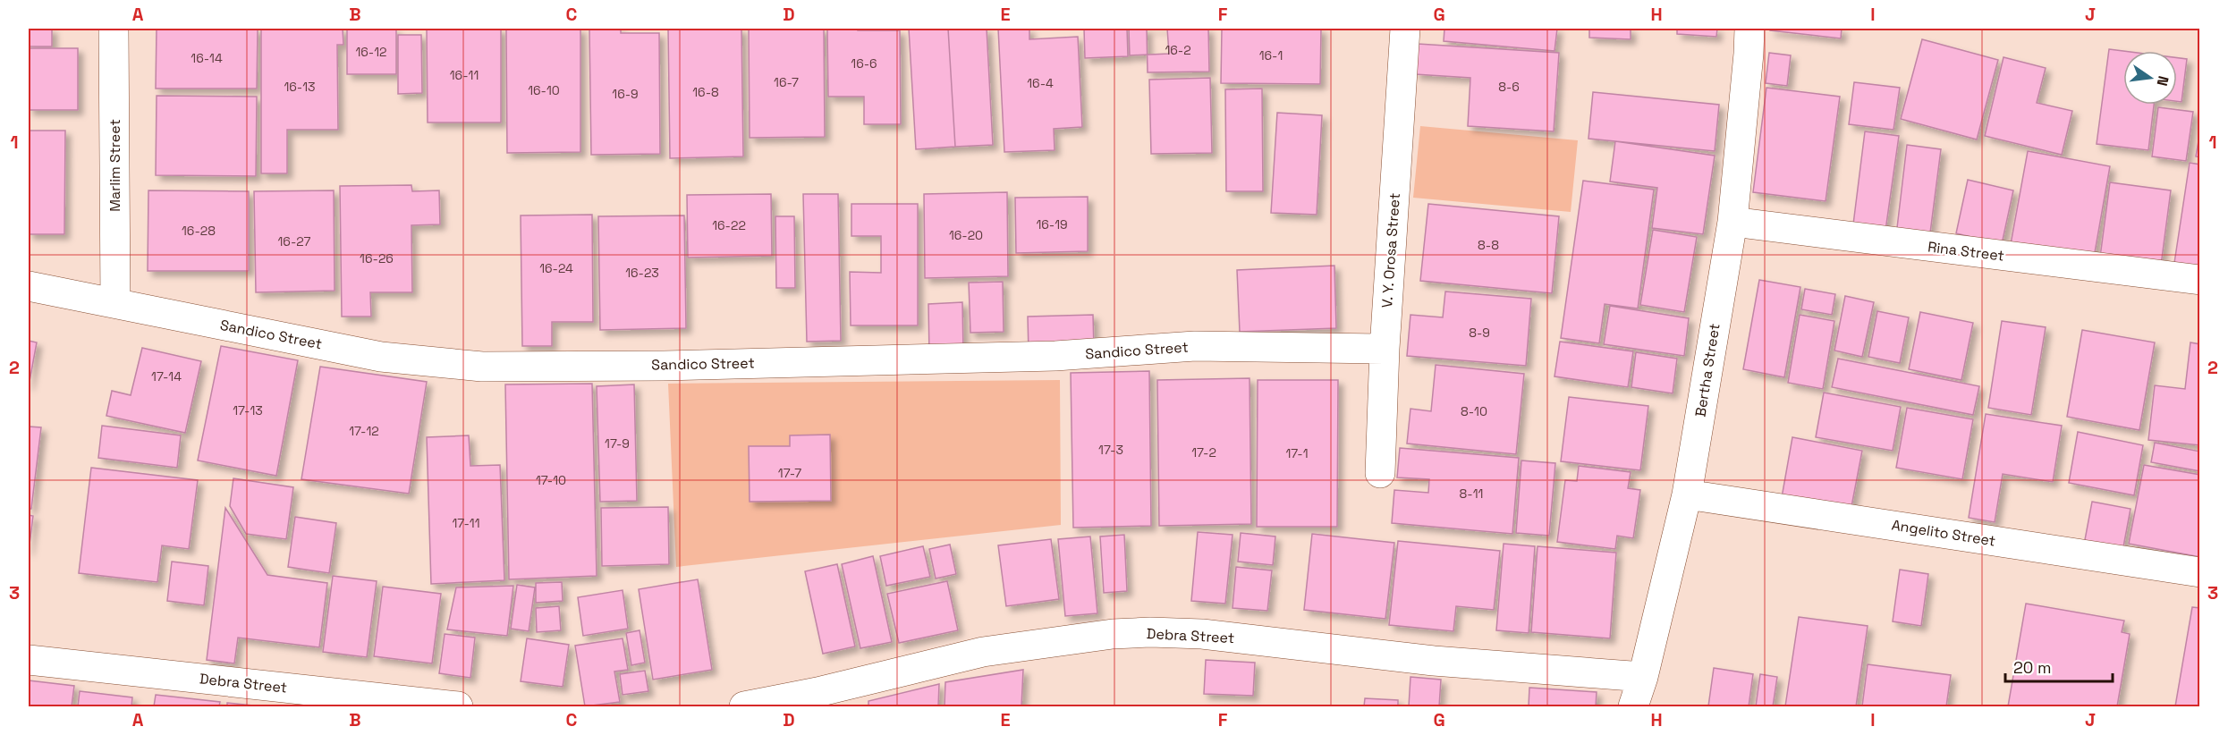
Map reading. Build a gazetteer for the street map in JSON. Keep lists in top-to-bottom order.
{
  "streets": {
    "street": [
      "Marlim Street",
      "V. Y. Orosa Street",
      "Rina Street",
      "Sandico Street",
      "Bertha Street",
      "Angelito Street",
      "Debra Street"
    ]
  },
  "crossings": [
    ["Marlim Street", "Sandico Street"],
    ["V. Y. Orosa Street", "Sandico Street"],
    ["Rina Street", "Bertha Street"],
    ["Bertha Street", "Angelito Street"],
    ["Bertha Street", "Debra Street"]
  ],
  "house_numbers": [
    "16-2",
    "16-12",
    "16-1",
    "16-14",
    "16-6",
    "16-11",
    "16-7",
    "16-4",
    "16-13",
    "8-6",
    "16-10",
    "16-8",
    "16-9",
    "16-19",
    "16-22",
    "16-28",
    "16-20",
    "16-27",
    "8-8",
    "16-26",
    "16-24",
    "16-23",
    "8-9",
    "17-14",
    "17-13",
    "8-10",
    "17-12",
    "17-9",
    "17-3",
    "17-2",
    "17-1",
    "17-7",
    "17-10",
    "8-11",
    "17-11"
  ],
  "scale_bar": "20 m",
  "north": "right",
  "grid": {
    "columns": [
      "A",
      "B",
      "C",
      "D",
      "E",
      "F",
      "G",
      "H",
      "I",
      "J"
    ],
    "rows": ["1", "2", "3"]
  }
}
